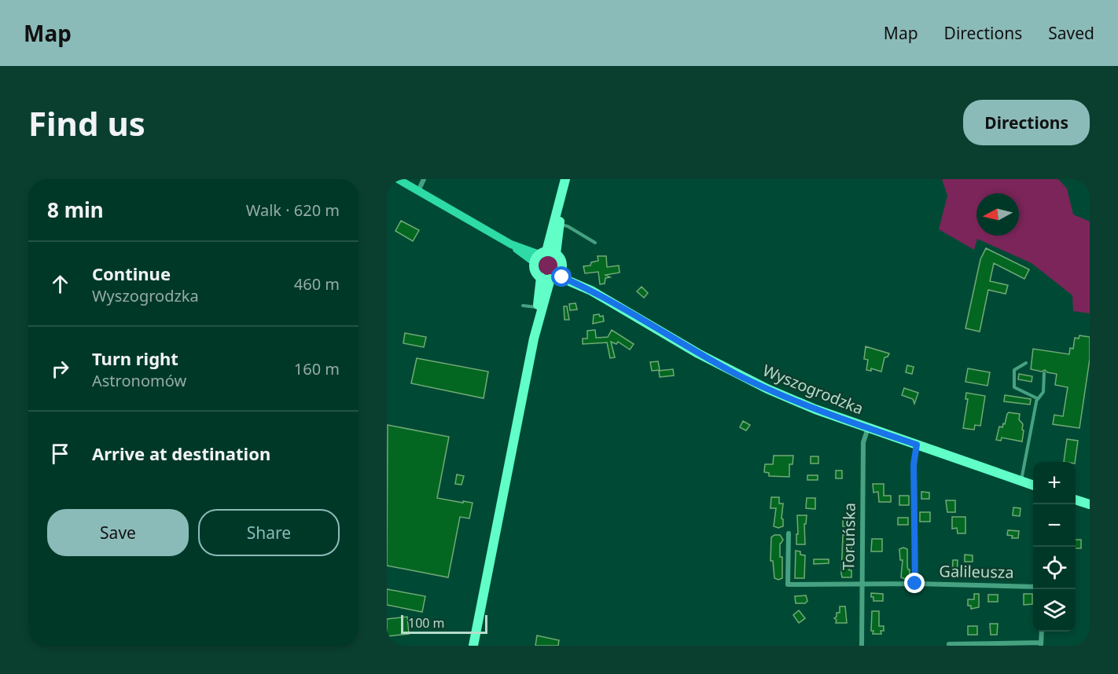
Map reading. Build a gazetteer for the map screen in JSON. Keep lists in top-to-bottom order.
{
  "streets": {
    "main road": ["Wyszogrodzka"],
    "street": ["Toruńska", "Galileusza"]
  },
  "crossings": [
    ["Wyszogrodzka", "Toruńska"],
    ["Toruńska", "Galileusza"]
  ],
  "scale_bar": "100 m",
  "north": "left",
  "page": {
    "header": "Map",
    "nav": ["Map", "Directions", "Saved"],
    "buttons": [
      "Directions",
      ["Save", "Share"]
    ],
    "title": "Find us",
    "heading": ["8 min", "Walk · 620 m"],
    "list": [
      ["Continue", "Wyszogrodzka", "460 m"],
      ["Turn right", "Astronomów", "160 m"],
      "Arrive at destination"
    ],
    "map_buttons": ["+", "−"],
    "scale": "100 m"
  }
}
